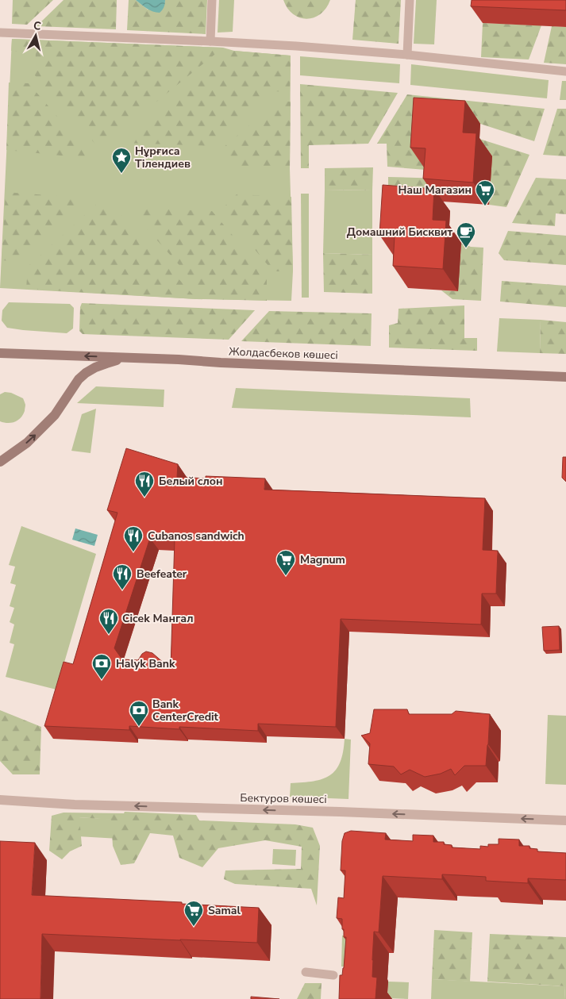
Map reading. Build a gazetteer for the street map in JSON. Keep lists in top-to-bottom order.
{
  "streets": {
    "street": ["Жолдасбеков көшесі", "Бектуров көшесі"]
  },
  "one_way": ["Бектуров көшесі"],
  "places": {
    "place": ["Нұрғиса Тілендиев"],
    "supermarket": ["Наш Магазин", "Magnum", "Samal"],
    "cafe": ["Домашний Бисквит"],
    "restaurant": [
      "Белый слон",
      "Cubanos sandwich",
      "Beefeater",
      "Cicek Мангал"
    ],
    "bank": ["Halyk Bank", "Bank CenterCredit"]
  },
  "north": "top"
}
